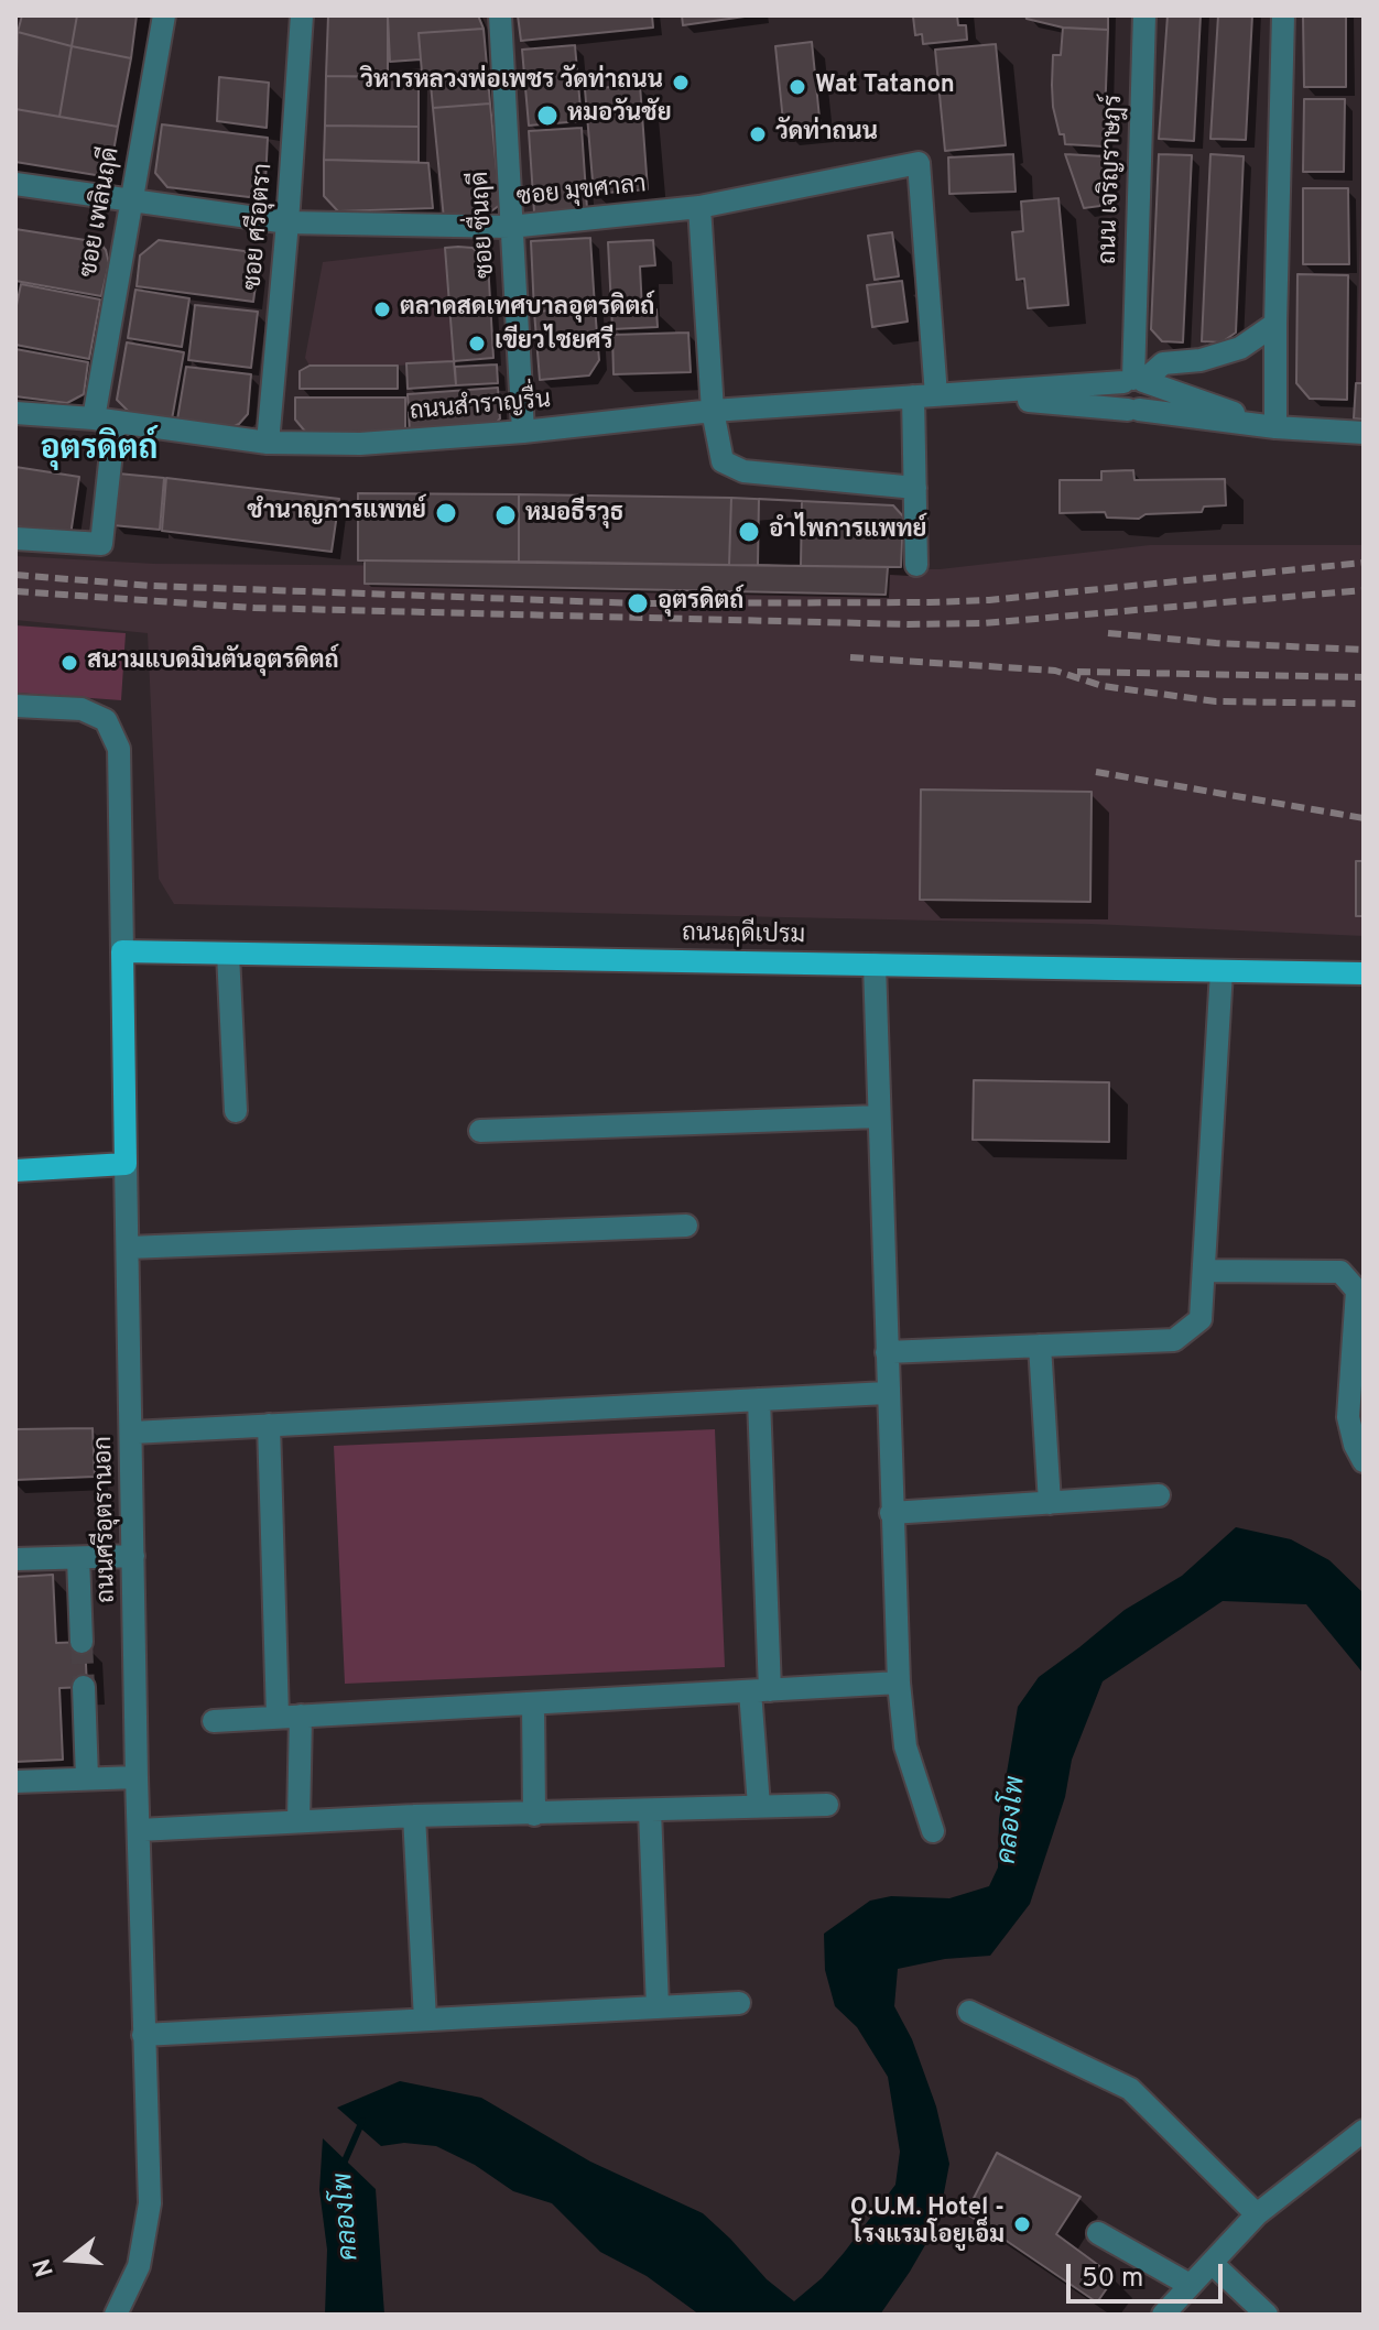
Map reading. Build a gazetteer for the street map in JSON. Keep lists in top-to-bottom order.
{
  "streets": {
    "main road": ["ถนนฤดีเปรม", "ถนนศรีอุตรานอก"],
    "street": [
      "ถนน เจริญราษฎร์",
      "ซอย มุขศาลา",
      "ซอย เพลินฤดี",
      "ซอย ชื่นฤดี",
      "ซอย ศรีอุตรา",
      "ถนนสำราญรื่น"
    ]
  },
  "crossings": [
    ["ถนน เจริญราษฎร์", "ถนนสำราญรื่น"],
    ["ซอย มุขศาลา", "ซอย เพลินฤดี"],
    ["ซอย มุขศาลา", "ซอย ชื่นฤดี"],
    ["ซอย มุขศาลา", "ซอย ศรีอุตรา"],
    ["ซอย มุขศาลา", "ถนนสำราญรื่น"],
    ["ซอย เพลินฤดี", "ถนนสำราญรื่น"],
    ["ซอย ชื่นฤดี", "ถนนสำราญรื่น"],
    ["ซอย ศรีอุตรา", "ถนนสำราญรื่น"],
    ["ถนนฤดีเปรม", "ถนนศรีอุตรานอก"]
  ],
  "districts": ["อุตรดิตถ์"],
  "water": ["คลองโพ"],
  "places": [
    "วิหารหลวงพ่อเพชร วัดท่าถนน",
    "Wat Tatanon",
    "หมอวันชัย",
    "วัดท่าถนน",
    "ตลาดสดเทศบาลอุตรดิตถ์",
    "เขียวไชยศรี",
    "ชำนาญการแพทย์",
    "หมอธีรวุธ",
    "อำไพการแพทย์",
    "อุตรดิตถ์",
    "สนามแบดมินตันอุตรดิตถ์",
    "O.U.M. Hotel - โรงแรมโอยูเอ็ม"
  ],
  "scale_bar": "50 m",
  "north": "left"
}
